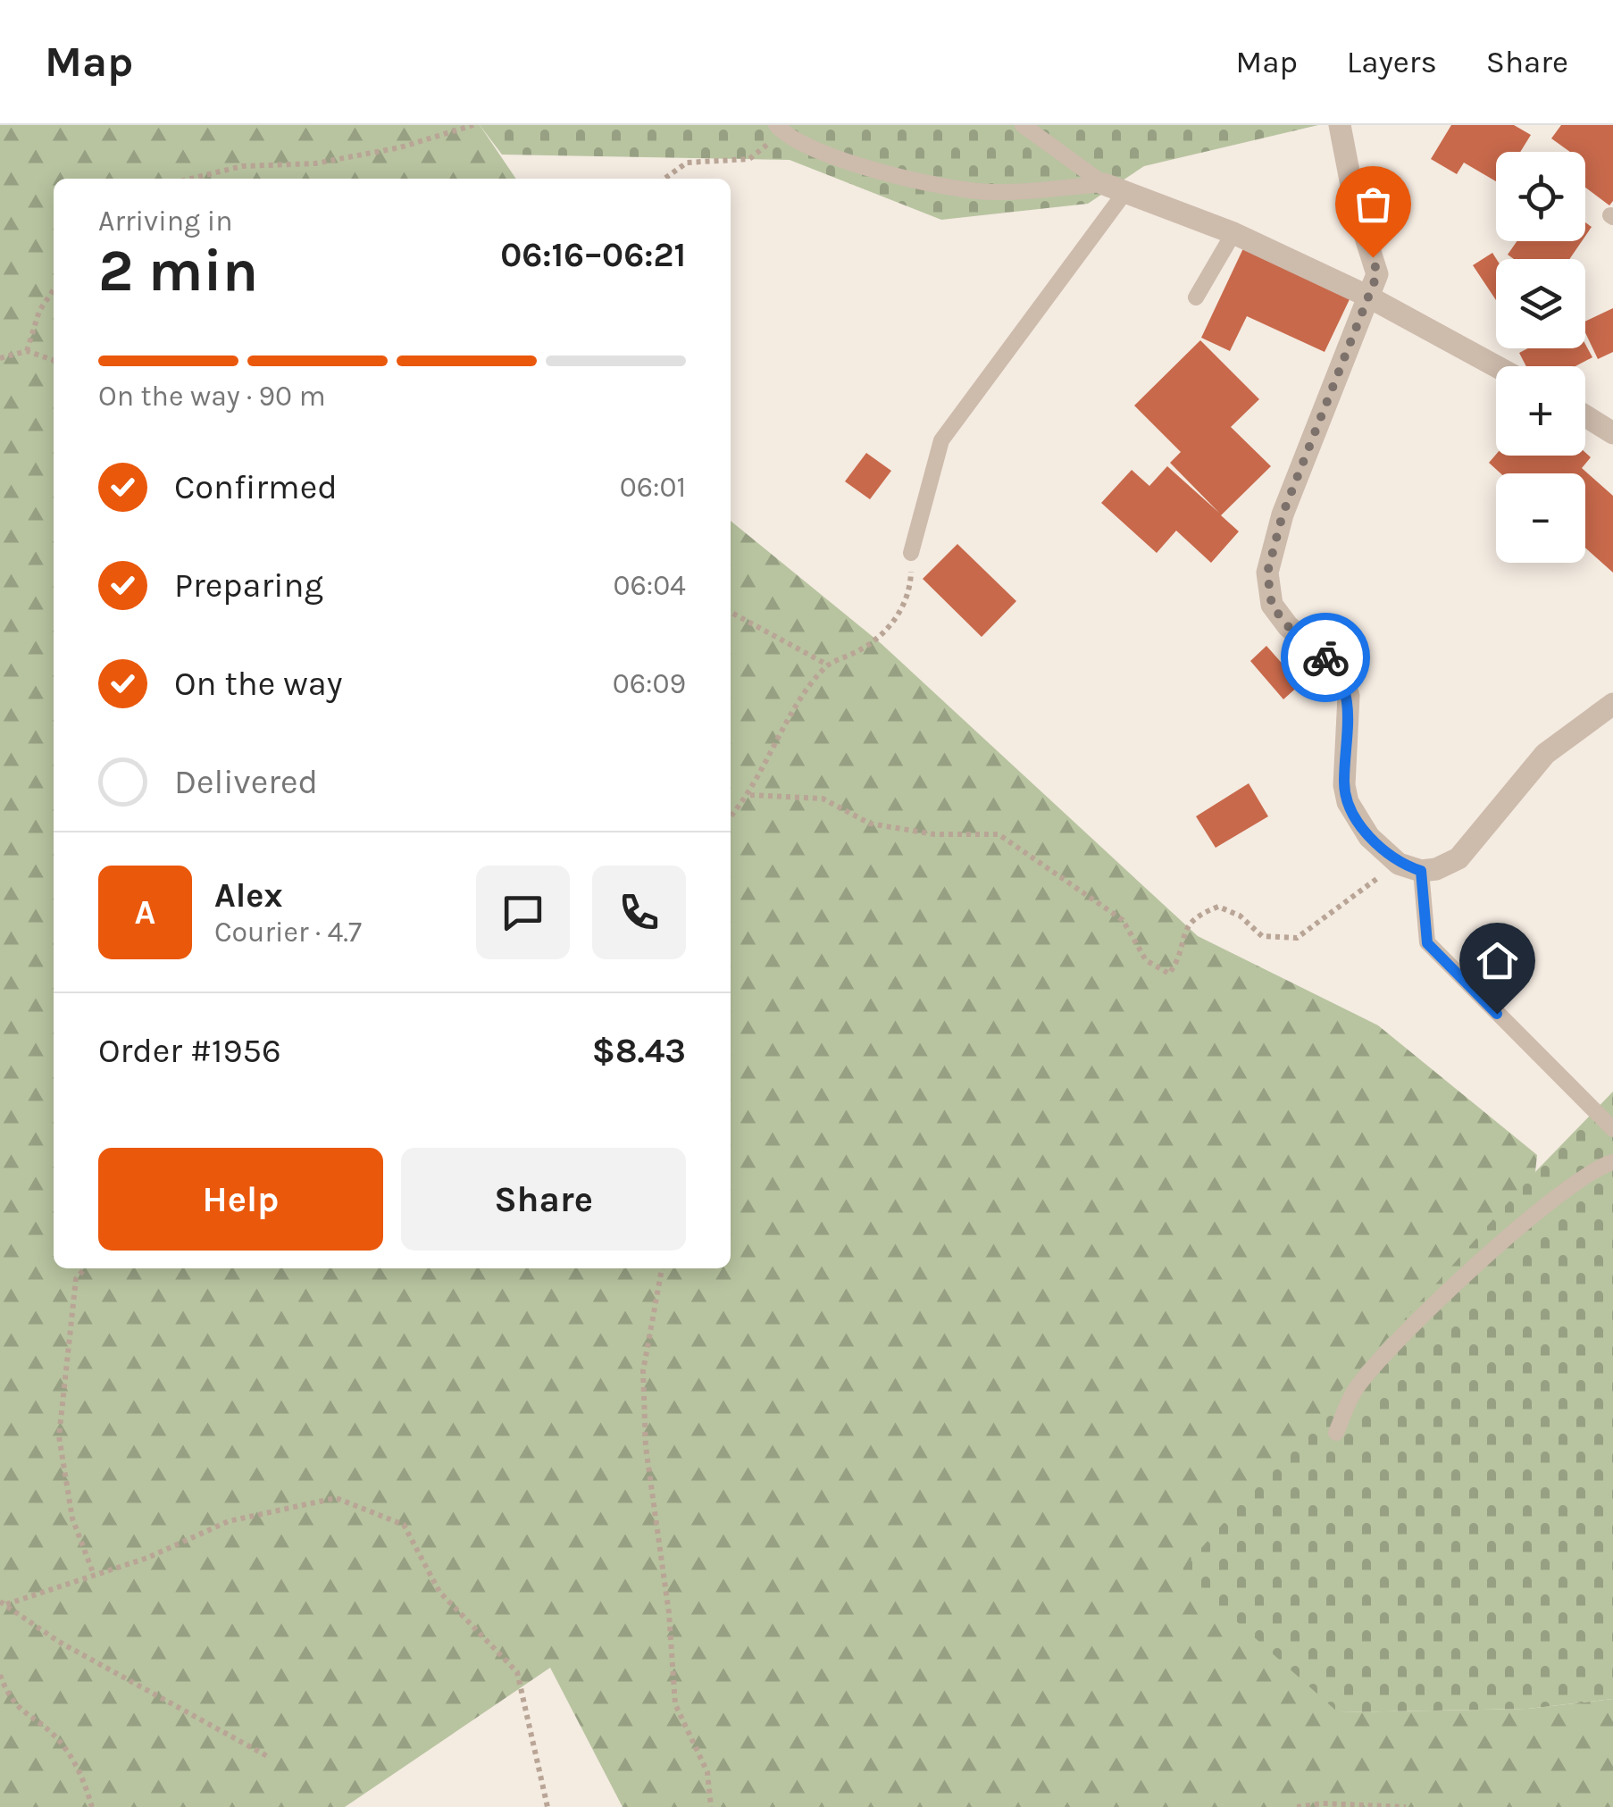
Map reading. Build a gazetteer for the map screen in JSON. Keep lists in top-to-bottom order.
{
  "page": {
    "header": "Map",
    "nav": ["Map", "Layers", "Share"],
    "map_buttons": ["+", "−"],
    "heading": ["2 min", "Arriving in", "06:16–06:21"],
    "panel": [
      "Alex",
      "Courier · 4.7",
      "Order #1956",
      "$8.43"
    ],
    "bar": "On the way · 90 m",
    "list": [
      ["Confirmed", "06:01"],
      ["Preparing", "06:04"],
      ["On the way", "06:09"],
      "Delivered"
    ],
    "round": "A",
    "buttons": ["Help", "Share"]
  }
}
